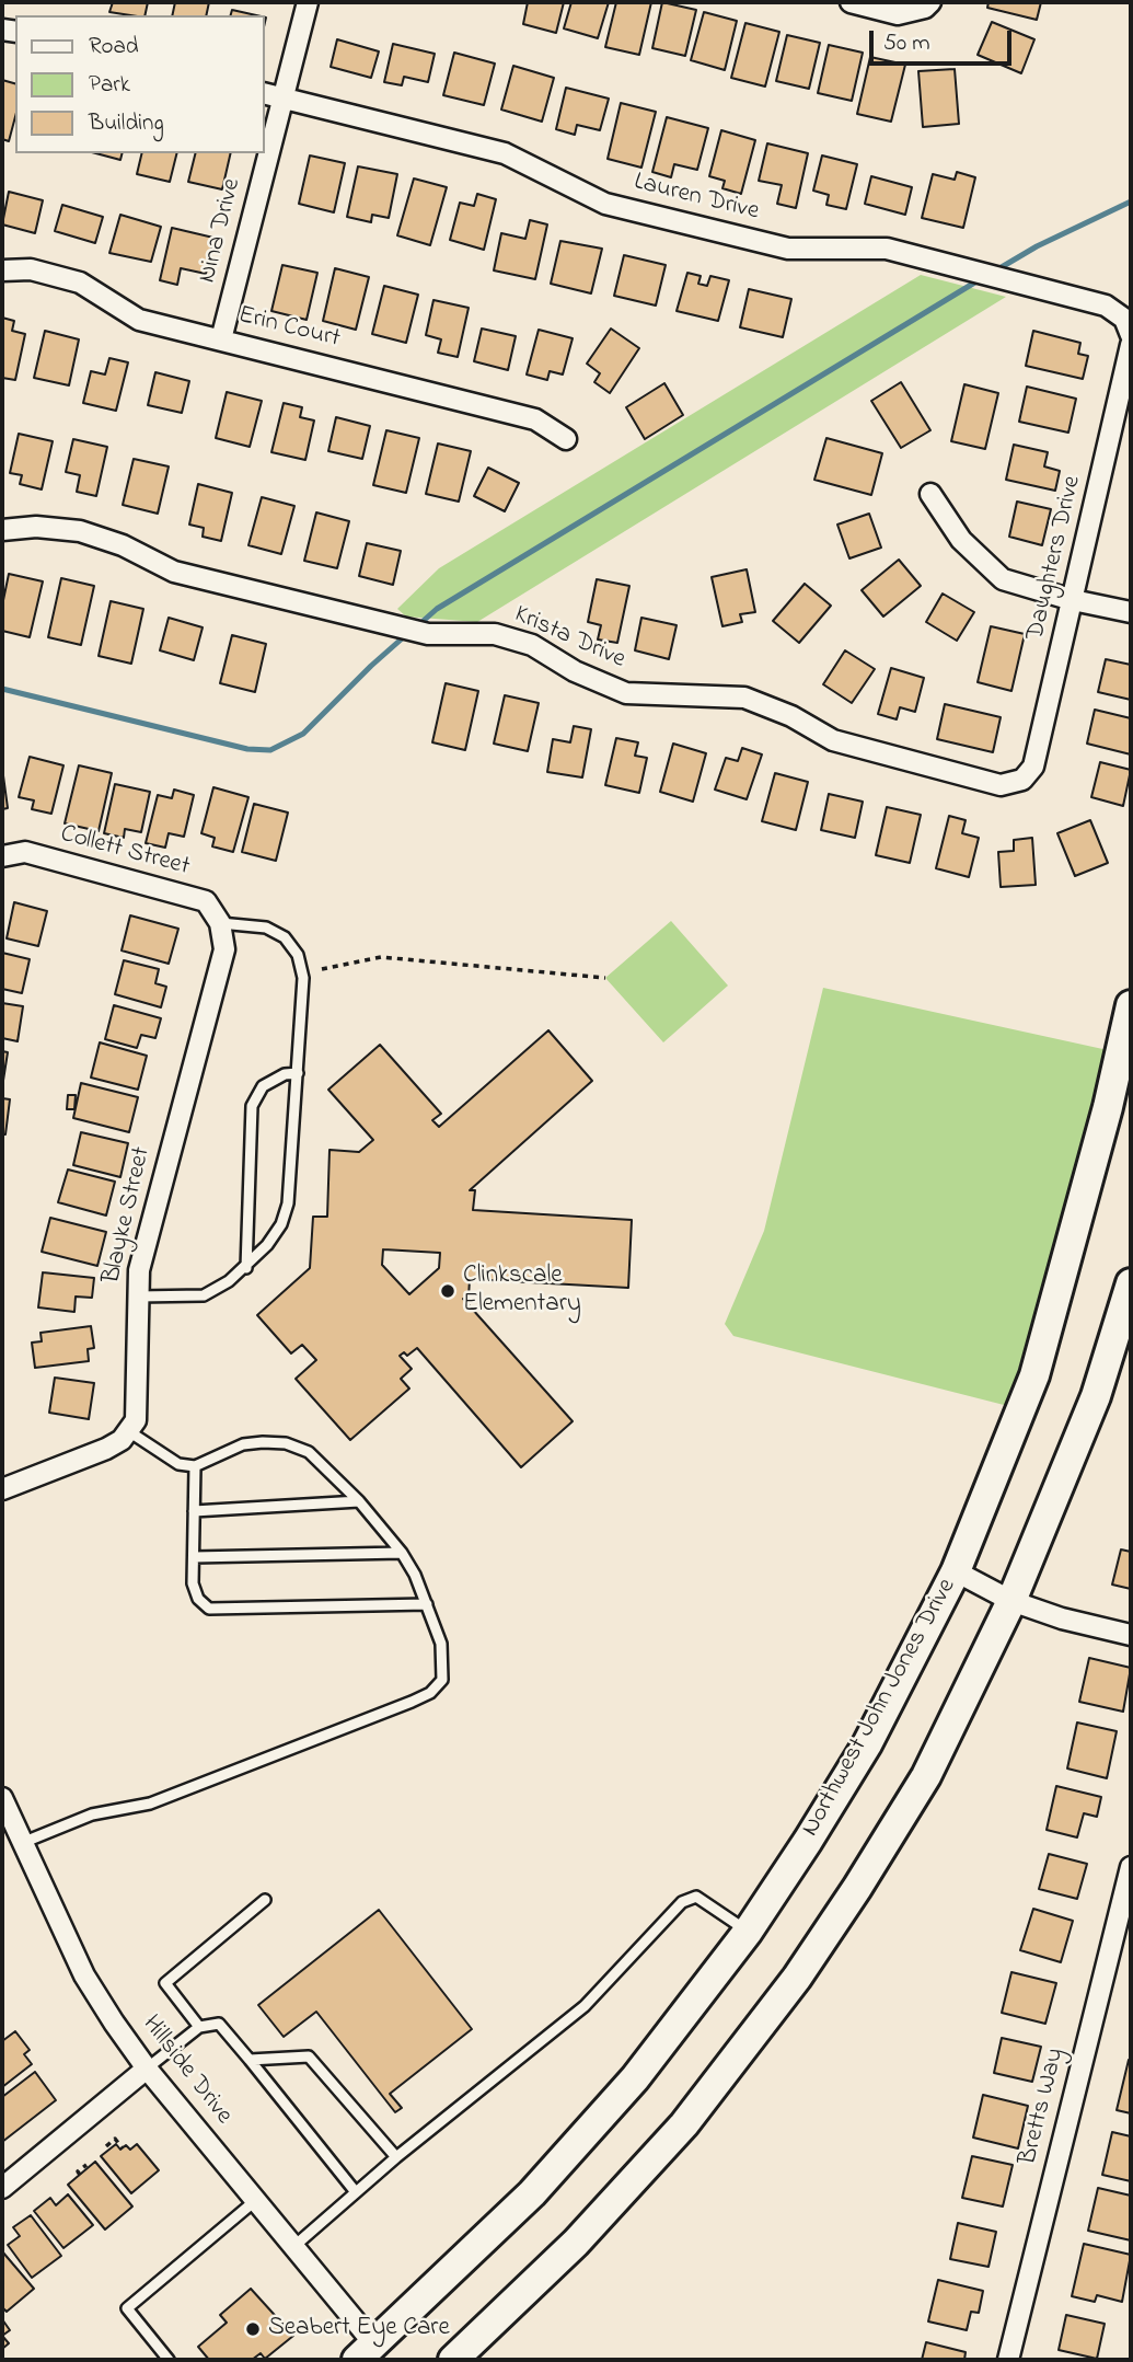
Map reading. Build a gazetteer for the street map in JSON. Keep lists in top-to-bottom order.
{
  "streets": {
    "main road": ["Northwest John Jones Drive"],
    "street": [
      "Lauren Drive",
      "Nina Drive",
      "Erin Court",
      "Daughters Drive",
      "Krista Drive",
      "Collett Street",
      "Blayke Street",
      "Hillside Drive",
      "Bretts Way"
    ]
  },
  "crossings": [
    ["Lauren Drive", "Nina Drive"],
    ["Nina Drive", "Erin Court"],
    ["Daughters Drive", "Krista Drive"],
    ["Collett Street", "Blayke Street"],
    ["Northwest John Jones Drive", "Hillside Drive"]
  ],
  "places": ["Clinkscale Elementary", "Seabert Eye Care"],
  "legend": ["Road", "Park", "Building"],
  "scale_bar": "50 m"
}
